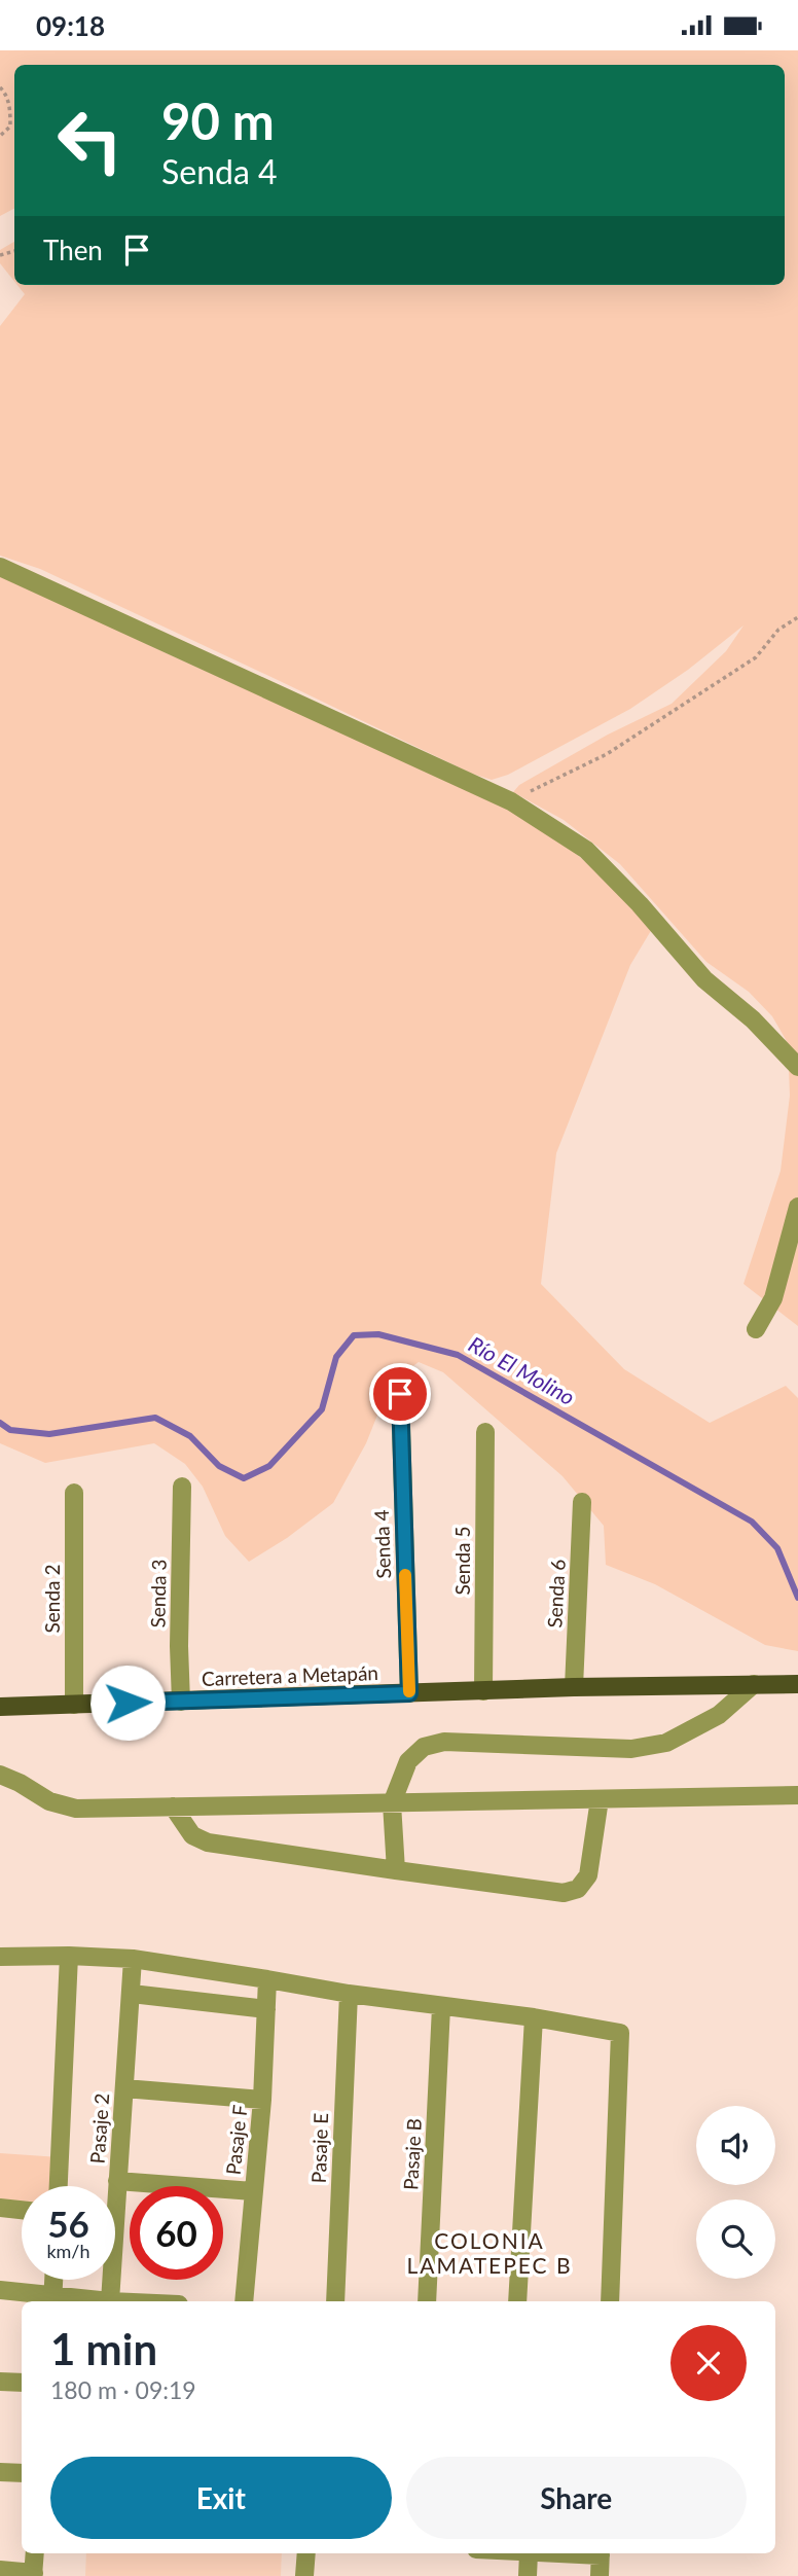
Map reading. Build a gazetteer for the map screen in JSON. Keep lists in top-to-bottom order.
{
  "streets": {
    "main road": ["Carretera a Metapán"],
    "street": [
      "Senda 4",
      "Senda 5",
      "Senda 3",
      "Senda 6",
      "Senda 2",
      "Pasaje 2",
      "Pasaje F",
      "Pasaje E",
      "Pasaje B"
    ]
  },
  "crossings": [
    ["Senda 4", "Carretera a Metapán"],
    ["Senda 5", "Carretera a Metapán"],
    ["Senda 3", "Carretera a Metapán"],
    ["Senda 6", "Carretera a Metapán"],
    ["Senda 2", "Carretera a Metapán"]
  ],
  "districts": ["COLONIA LAMATEPEC B"],
  "water": ["Río El Molino"],
  "page": {
    "status": "09:18",
    "turn": ["90 m", "Senda 4"],
    "then": "Then",
    "speed": "56 km/h",
    "limit": "60",
    "heading": ["1 min", "180 m · 09:19"],
    "buttons": ["Exit", "Share"]
  }
}
